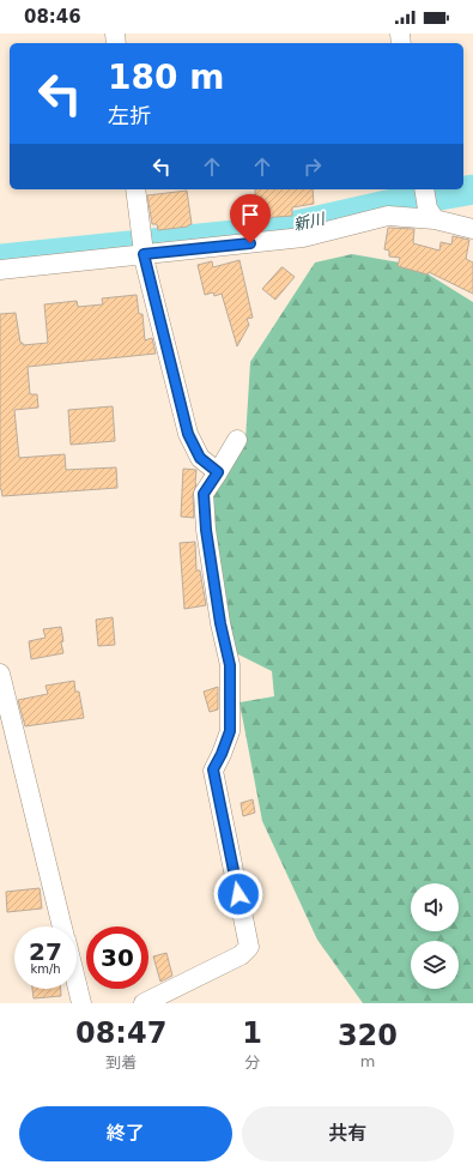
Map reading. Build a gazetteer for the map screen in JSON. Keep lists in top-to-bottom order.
{
  "water": ["新川"],
  "page": {
    "status": "08:46",
    "turn": ["180 m", "左折"],
    "speed": "27 km/h",
    "limit": "30",
    "eta": [
      "08:47",
      "到着",
      "1",
      "分",
      "320",
      "m"
    ],
    "buttons": ["終了", "共有"]
  }
}
